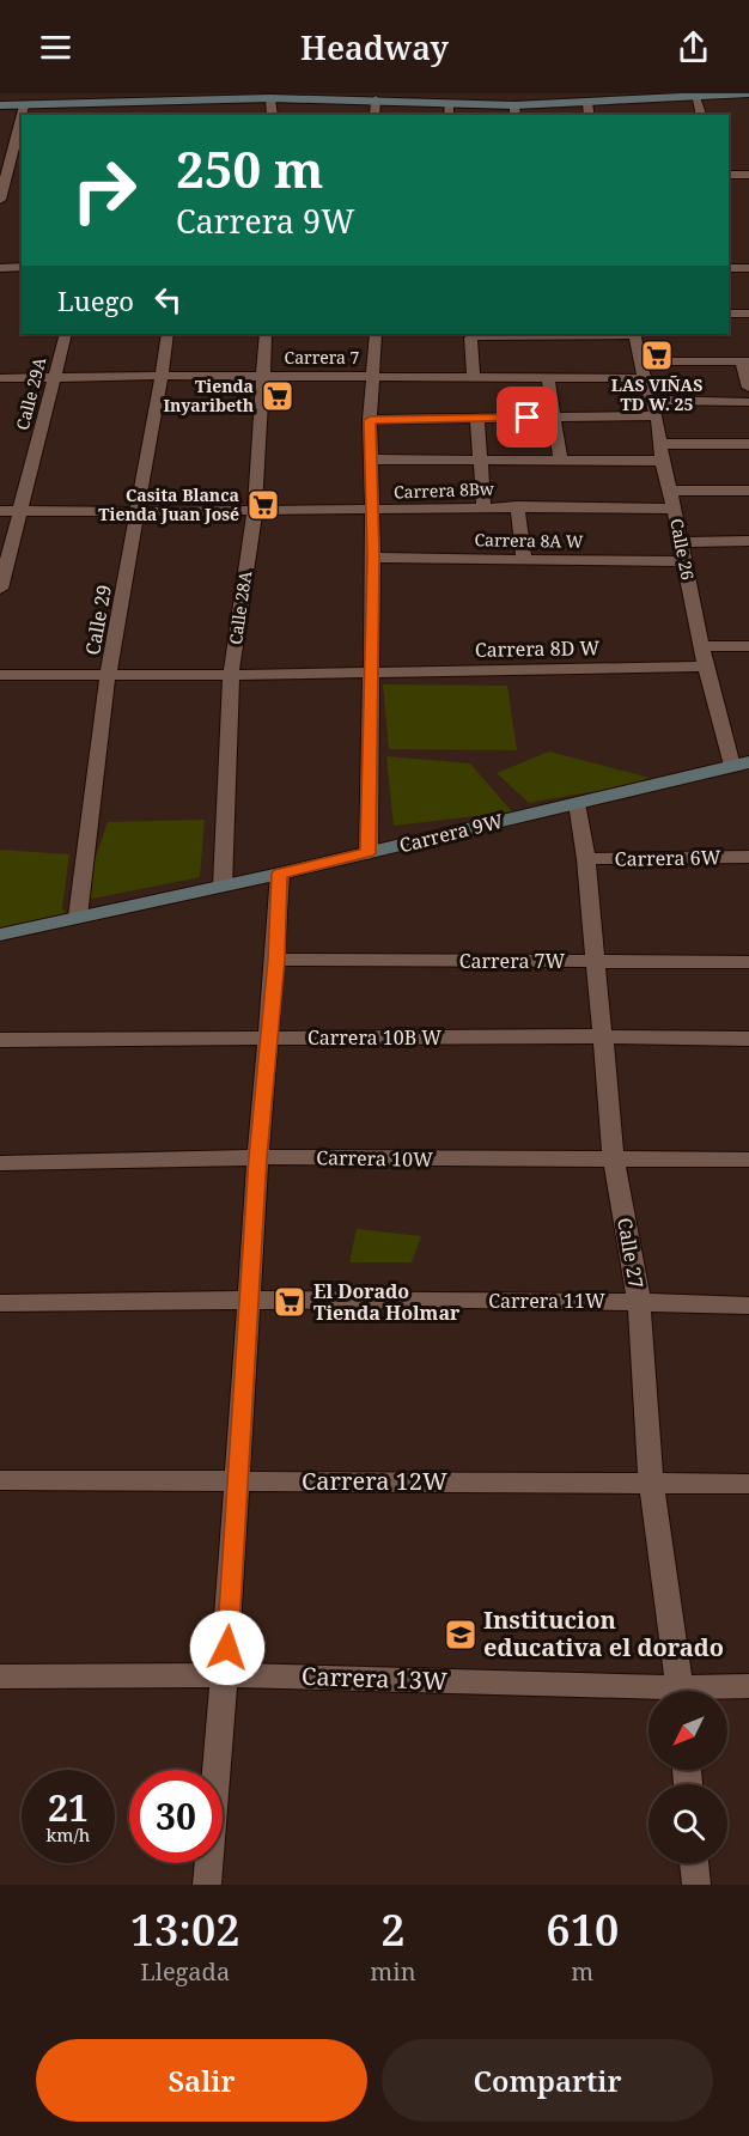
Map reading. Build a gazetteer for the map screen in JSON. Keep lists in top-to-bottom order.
{
  "streets": {
    "street": [
      "Carrera 7",
      "Calle 29A",
      "Carrera 8Bw",
      "Carrera 8A W",
      "Calle 26",
      "Calle 28A",
      "Calle 29",
      "Carrera 8D W",
      "Carrera 9W",
      "Carrera 6W",
      "Carrera 7W",
      "Carrera 10B W",
      "Carrera 10W",
      "Calle 27",
      "Carrera 11W",
      "Carrera 12W",
      "Carrera 13W"
    ]
  },
  "crossings": [
    ["Carrera 7", "Calle 29A"],
    ["Carrera 7", "Calle 26"],
    ["Carrera 7", "Calle 28A"],
    ["Carrera 7", "Calle 29"],
    ["Calle 29A", "Carrera 8Bw"],
    ["Carrera 8Bw", "Calle 26"],
    ["Carrera 8Bw", "Calle 28A"],
    ["Carrera 8Bw", "Calle 29"],
    ["Carrera 8A W", "Calle 26"],
    ["Calle 26", "Carrera 8D W"],
    ["Calle 26", "Carrera 9W"],
    ["Calle 28A", "Carrera 8D W"],
    ["Calle 28A", "Carrera 9W"],
    ["Calle 29", "Carrera 8D W"],
    ["Calle 29", "Carrera 9W"],
    ["Carrera 9W", "Calle 27"],
    ["Carrera 6W", "Calle 27"],
    ["Carrera 7W", "Calle 27"],
    ["Carrera 10B W", "Calle 27"],
    ["Carrera 10W", "Calle 27"],
    ["Calle 27", "Carrera 11W"],
    ["Calle 27", "Carrera 12W"]
  ],
  "places": {
    "supermarket": [
      "LAS VIÑAS TD W. 25",
      "Tienda Inyaribeth",
      "Casita Blanca Tienda Juan José",
      "El Dorado Tienda Holmar"
    ],
    "school or university": ["Institucion educativa el dorado"]
  },
  "north": "bottom left",
  "page": {
    "header": "Headway",
    "turn": ["250 m", "Carrera 9W"],
    "then": "Luego",
    "speed": "21 km/h",
    "limit": "30",
    "eta": [
      "13:02",
      "Llegada",
      "2",
      "min",
      "610",
      "m"
    ],
    "buttons": ["Salir", "Compartir"]
  }
}
